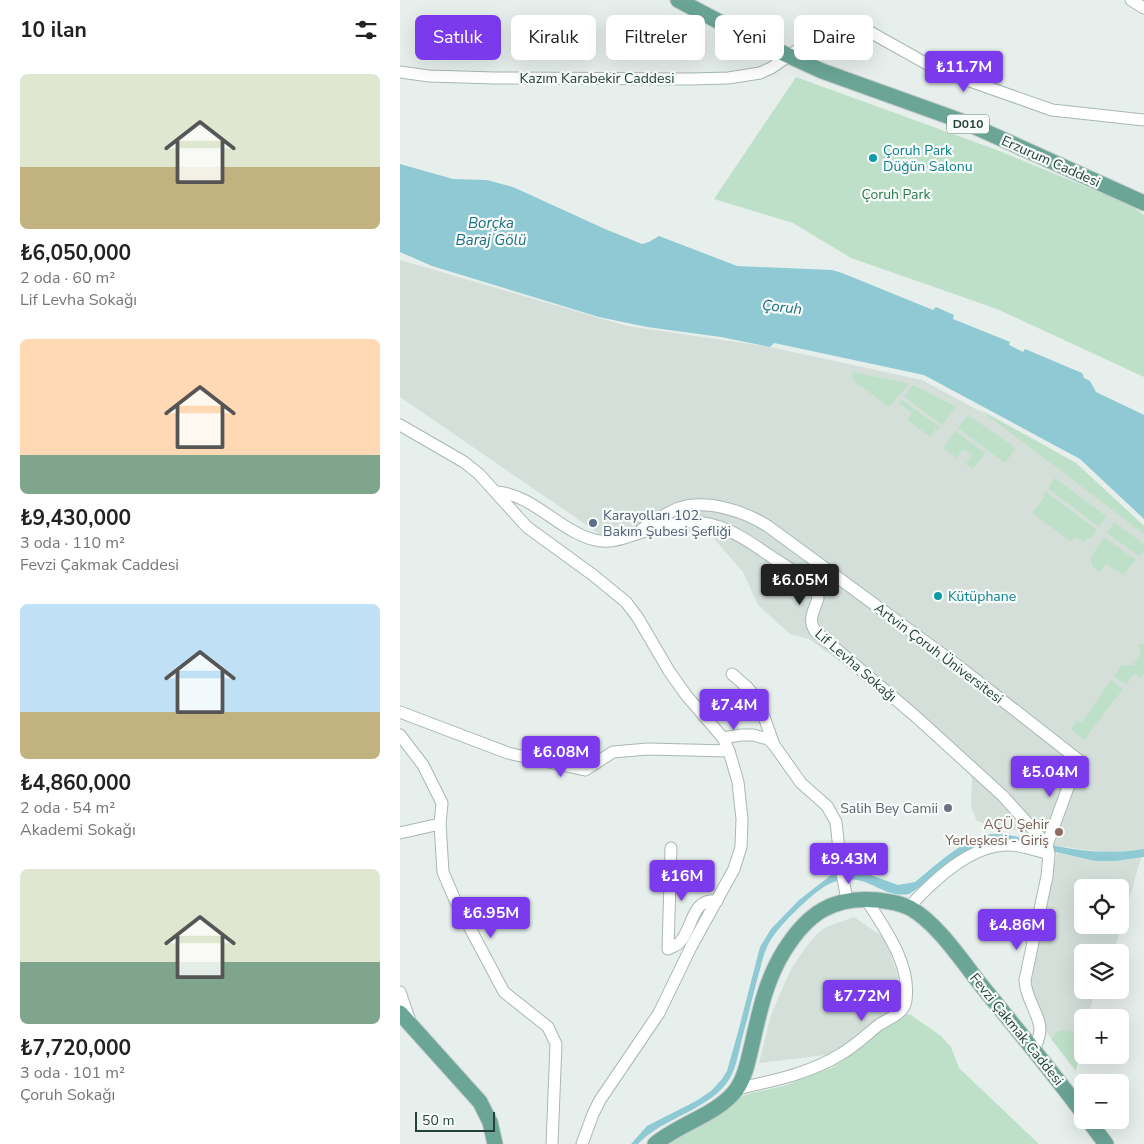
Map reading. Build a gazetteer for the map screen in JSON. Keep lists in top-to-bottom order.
{
  "streets": {
    "main road": ["D010", "Erzurum Caddesi", "Fevzi Çakmak Caddesi"],
    "street": ["Kazım Karabekir Caddesi", "Artvin Çoruh Üniversitesi", "Lif Levha Sokağı"]
  },
  "crossings": [
    ["Kazım Karabekir Caddesi", "D010"],
    ["Kazım Karabekir Caddesi", "Erzurum Caddesi"],
    ["D010", "Erzurum Caddesi"],
    ["Artvin Çoruh Üniversitesi", "Lif Levha Sokağı"]
  ],
  "water": ["Borçka Baraj Gölü", "Çoruh"],
  "parks": ["Çoruh Park"],
  "places": [
    "Çoruh Park Düğün Salonu",
    "Karayolları 102. Bakım Şubesi Şefliği",
    "Kütüphane",
    "Salih Bey Camii",
    "AÇÜ Şehir Yerleşkesi - Giriş"
  ],
  "scale_bar": "50 m",
  "page": {
    "heading": "10 ilan",
    "chip": [
      "Satılık",
      "Kiralık",
      "Filtreler",
      "Yeni",
      "Daire"
    ],
    "price": [
      "₺11.7M",
      "₺6.05M",
      "₺7.4M",
      "₺6.08M",
      "₺5.04M",
      "₺9.43M",
      "₺16M",
      "₺6.95M",
      "₺4.86M",
      "₺7.72M"
    ],
    "list": [
      {
        "name": "₺6,050,000",
        "note": "2 oda · 60 m² · Lif Levha Sokağı"
      },
      {
        "name": "₺9,430,000",
        "note": "3 oda · 110 m² · Fevzi Çakmak Caddesi"
      },
      {
        "name": "₺4,860,000",
        "note": "2 oda · 54 m² · Akademi Sokağı"
      },
      {
        "name": "₺7,720,000",
        "note": "3 oda · 101 m² · Çoruh Sokağı"
      }
    ],
    "map_buttons": ["+", "−"],
    "scale": "50 m"
  }
}
